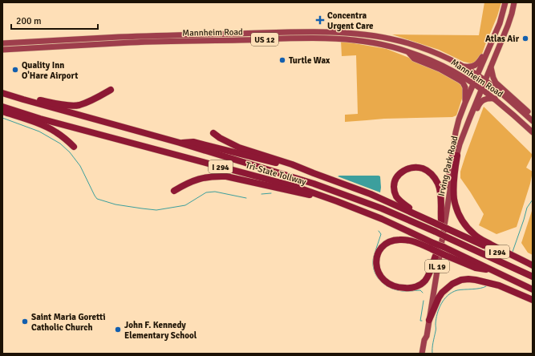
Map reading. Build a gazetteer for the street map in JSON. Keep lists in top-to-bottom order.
{
  "streets": {
    "highway": ["I 294", "Tri-State Tollway"],
    "main road": [
      "Mannheim Road",
      "US 12",
      "Irving Park Road",
      "IL 19"
    ]
  },
  "crossings": [
    ["Mannheim Road", "US 12"],
    ["Mannheim Road", "Irving Park Road"],
    ["Irving Park Road", "I 294"],
    ["I 294", "Tri-State Tollway"]
  ],
  "places": {
    "health": ["Concentra Urgent Care"],
    "other": [
      "Atlas Air",
      "Turtle Wax",
      "Quality Inn O'Hare Airport",
      "Saint Maria Goretti Catholic Church",
      "John F. Kennedy Elementary School"
    ]
  },
  "scale_bar": "200 m"
}
